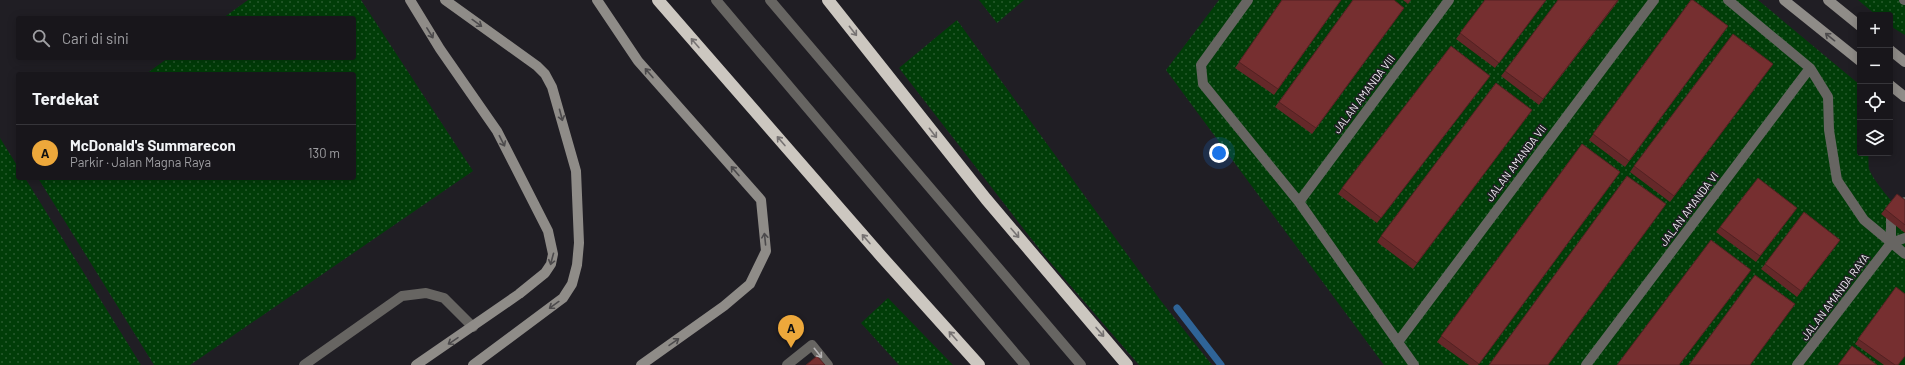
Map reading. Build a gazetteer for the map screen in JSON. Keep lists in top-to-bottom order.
{
  "streets": {
    "street": [
      "JALAN AMANDA VIII",
      "JALAN AMANDA VII",
      "JALAN AMANDA VI",
      "JALAN AMANDA RAYA"
    ]
  },
  "page": {
    "map_buttons": ["+", "−"],
    "search": "Cari di sini",
    "heading": "Terdekat",
    "list": [
      {
        "mark": "A",
        "name": "McDonald's Summarecon",
        "note": "Parkir · Jalan Magna Raya",
        "value": "130 m"
      }
    ],
    "pins": "A"
  }
}
